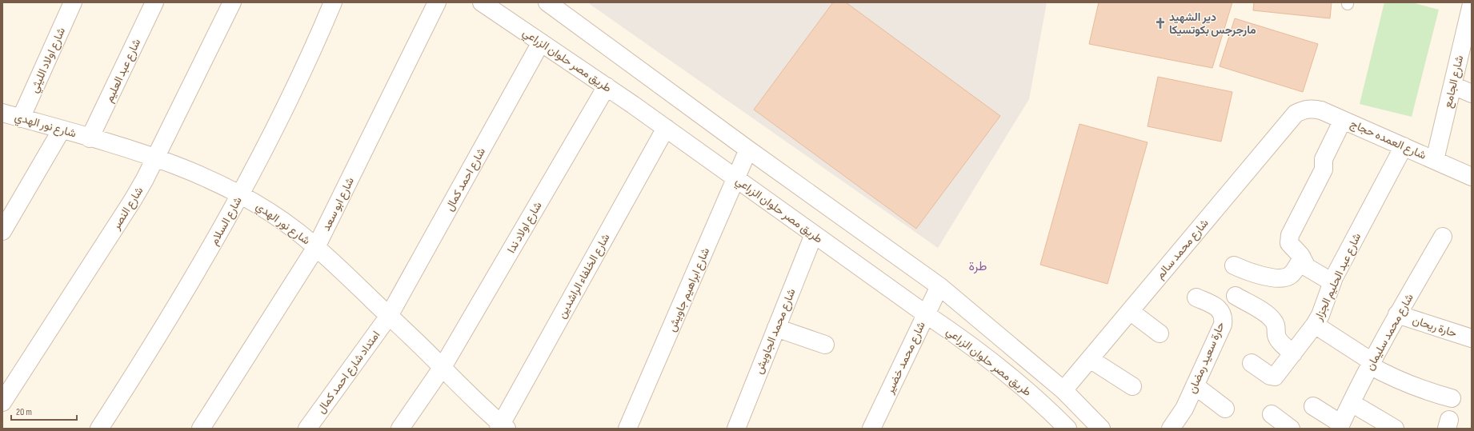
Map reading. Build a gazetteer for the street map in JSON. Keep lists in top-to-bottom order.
{
  "streets": {
    "street": [
      "شارع اولاد الليثي",
      "طريق مصر حلوان الزراعي",
      "شارع عبد العليم",
      "شارع الجامع",
      "شارع نور الهدي",
      "شارع العمده حجاج",
      "شارع احمد كمال",
      "شارع ابو سعد",
      "شارع النصر",
      "شارع السلام",
      "شارع اولاد ندا",
      "شارع محمد سالم",
      "شارع الخلفاء الراشدين",
      "شارع عبد الحليم الجزار",
      "شارع ابراهيم جاويش",
      "حارة ريحان",
      "شارع محمد الجاويش",
      "شارع محمد سليمان",
      "شارع محمد خضير",
      "حارة سعيد رمضان",
      "امتداد شارع احمد كمال"
    ]
  },
  "crossings": [
    ["شارع اولاد الليثي", "شارع نور الهدي"],
    ["طريق مصر حلوان الزراعي", "شارع احمد كمال"],
    ["طريق مصر حلوان الزراعي", "شارع اولاد ندا"],
    ["طريق مصر حلوان الزراعي", "شارع الخلفاء الراشدين"],
    ["طريق مصر حلوان الزراعي", "شارع ابراهيم جاويش"],
    ["طريق مصر حلوان الزراعي", "شارع محمد الجاويش"],
    ["طريق مصر حلوان الزراعي", "شارع محمد خضير"],
    ["شارع عبد العليم", "شارع نور الهدي"],
    ["شارع الجامع", "شارع العمده حجاج"],
    ["شارع نور الهدي", "شارع احمد كمال"],
    ["شارع نور الهدي", "شارع ابو سعد"],
    ["شارع نور الهدي", "شارع النصر"],
    ["شارع نور الهدي", "شارع السلام"],
    ["شارع نور الهدي", "شارع اولاد ندا"],
    ["شارع نور الهدي", "شارع الخلفاء الراشدين"],
    ["شارع نور الهدي", "امتداد شارع احمد كمال"],
    ["شارع العمده حجاج", "شارع محمد سالم"],
    ["شارع العمده حجاج", "شارع عبد الحليم الجزار"],
    ["شارع احمد كمال", "امتداد شارع احمد كمال"],
    ["حارة ريحان", "شارع محمد سليمان"]
  ],
  "districts": ["طرة"],
  "places": {
    "church": ["دير الشهيد مارجرجس بكوتسيكا"]
  },
  "scale_bar": "20 m"
}
